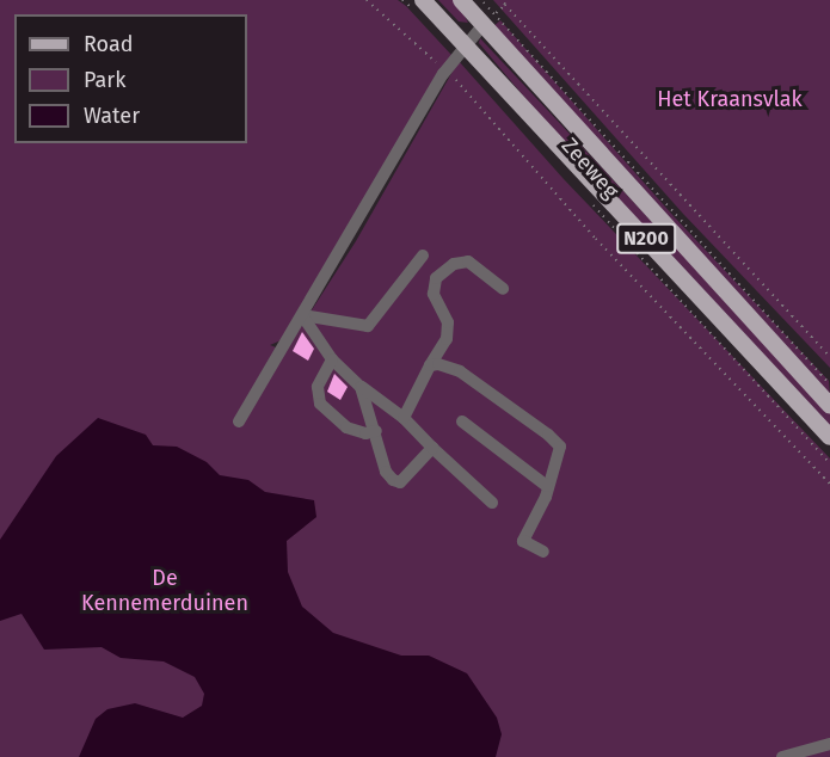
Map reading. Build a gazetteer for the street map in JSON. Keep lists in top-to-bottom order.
{
  "streets": {
    "main road": ["Zeeweg", "N200"]
  },
  "parks": ["Het Kraansvlak", "De Kennemerduinen"],
  "legend": ["Road", "Park", "Water"]
}
